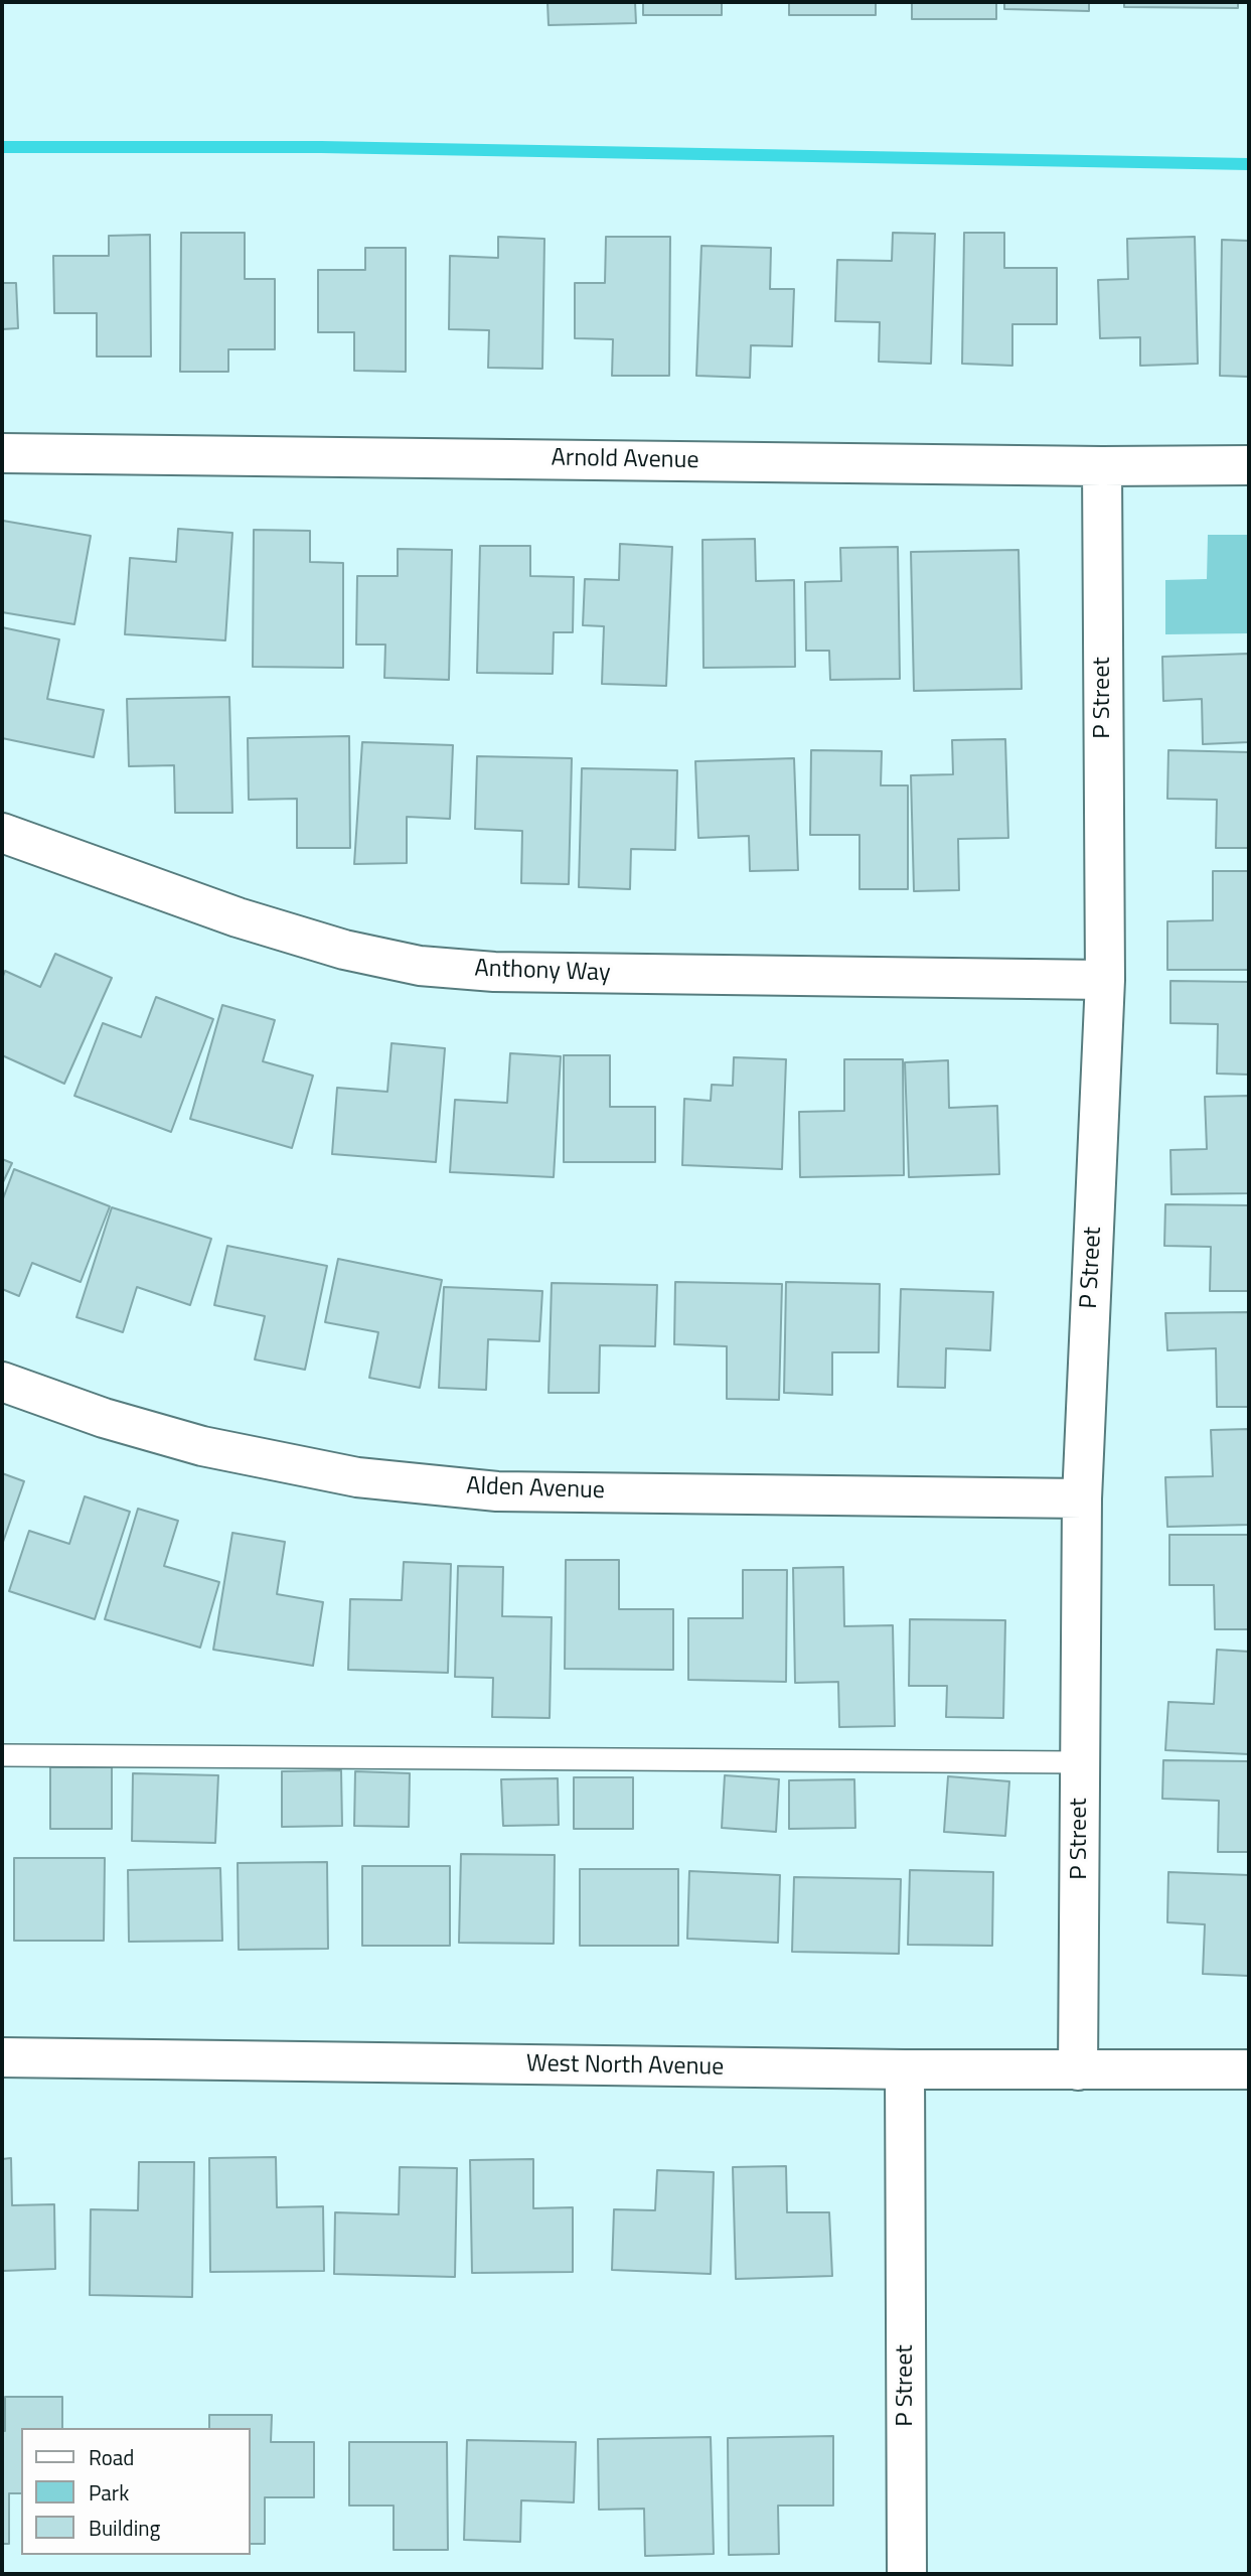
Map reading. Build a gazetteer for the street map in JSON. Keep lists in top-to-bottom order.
{
  "streets": {
    "street": [
      "Arnold Avenue",
      "P Street",
      "Anthony Way",
      "Alden Avenue",
      "West North Avenue"
    ]
  },
  "crossings": [
    ["Arnold Avenue", "P Street"],
    ["P Street", "Anthony Way"],
    ["P Street", "Alden Avenue"],
    ["P Street", "West North Avenue"]
  ],
  "legend": ["Road", "Park", "Building"]
}
